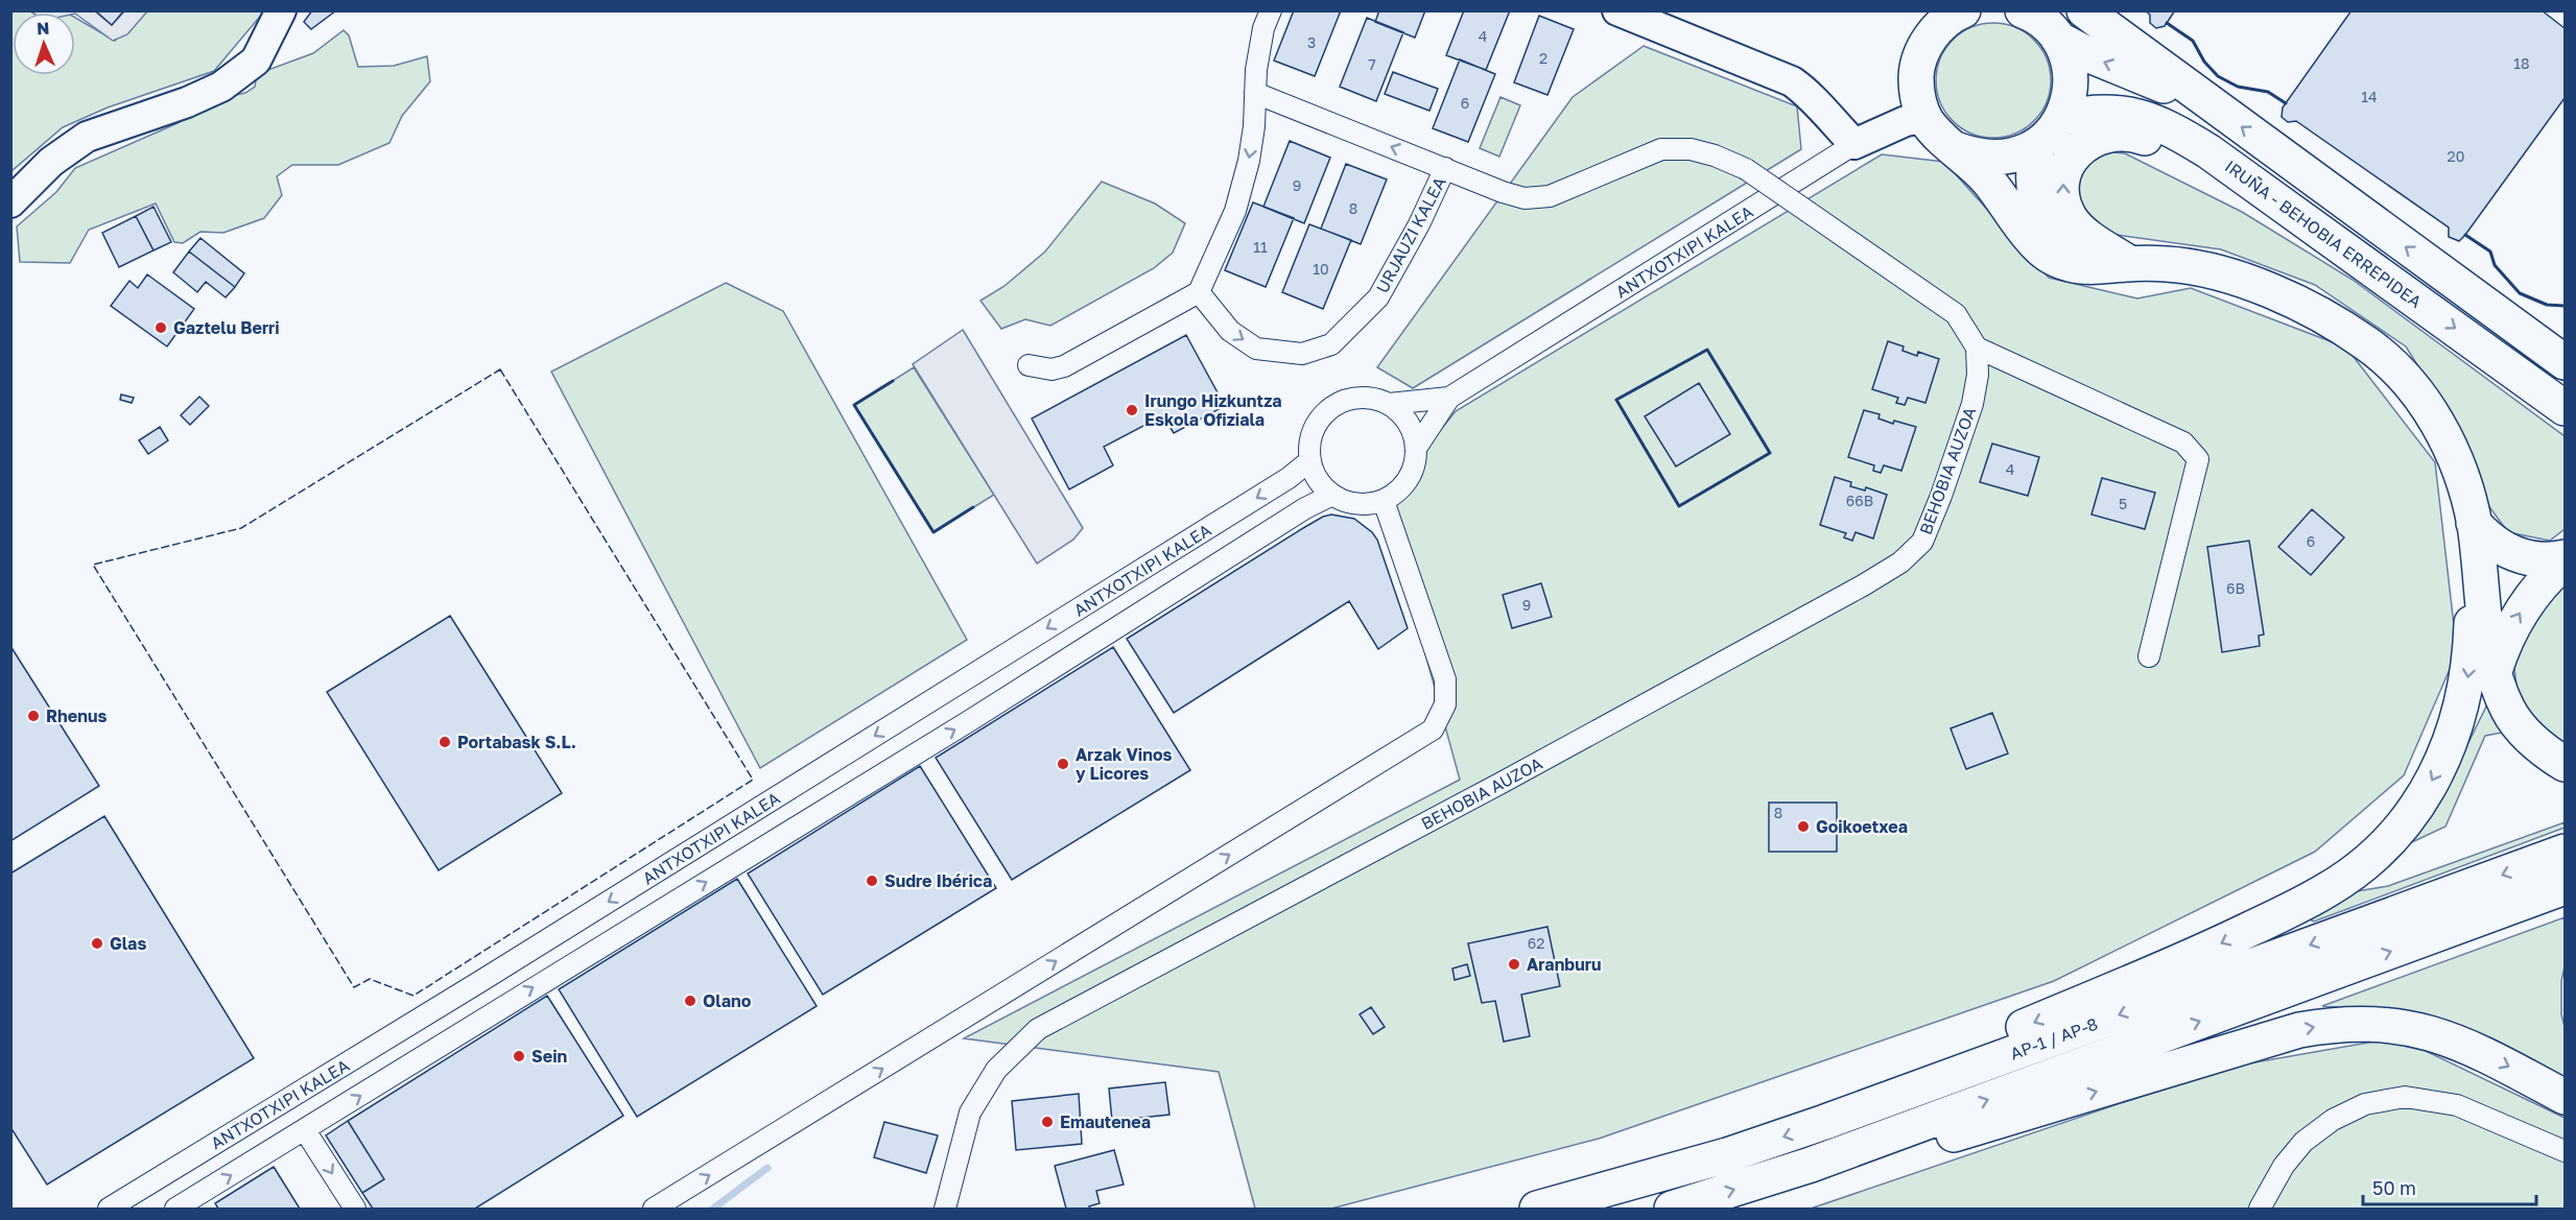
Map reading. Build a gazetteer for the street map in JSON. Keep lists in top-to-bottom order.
{
  "streets": {
    "highway": ["IRUÑA - BEHOBIA ERREPIDEA", "AP-1 / AP-8"],
    "street": ["URJAUZI KALEA", "ANTXOTXIPI KALEA", "BEHOBIA AUZOA"]
  },
  "places": [
    "Gaztelu Berri",
    "Irungo Hizkuntza Eskola Ofiziala",
    "Rhenus",
    "Portabask S.L.",
    "Arzak Vinos y Licores",
    "Goikoetxea",
    "Sudre Ibérica",
    "Glas",
    "Aranburu",
    "Olano",
    "Sein",
    "Emautenea"
  ],
  "house_numbers": [
    "4",
    "3",
    "2",
    "18",
    "7",
    "14",
    "6",
    "20",
    "9",
    "8",
    "11",
    "10",
    "4",
    "66B",
    "5",
    "6",
    "6B",
    "9",
    "8",
    "62"
  ],
  "scale_bar": "50 m",
  "north": "top"
}
